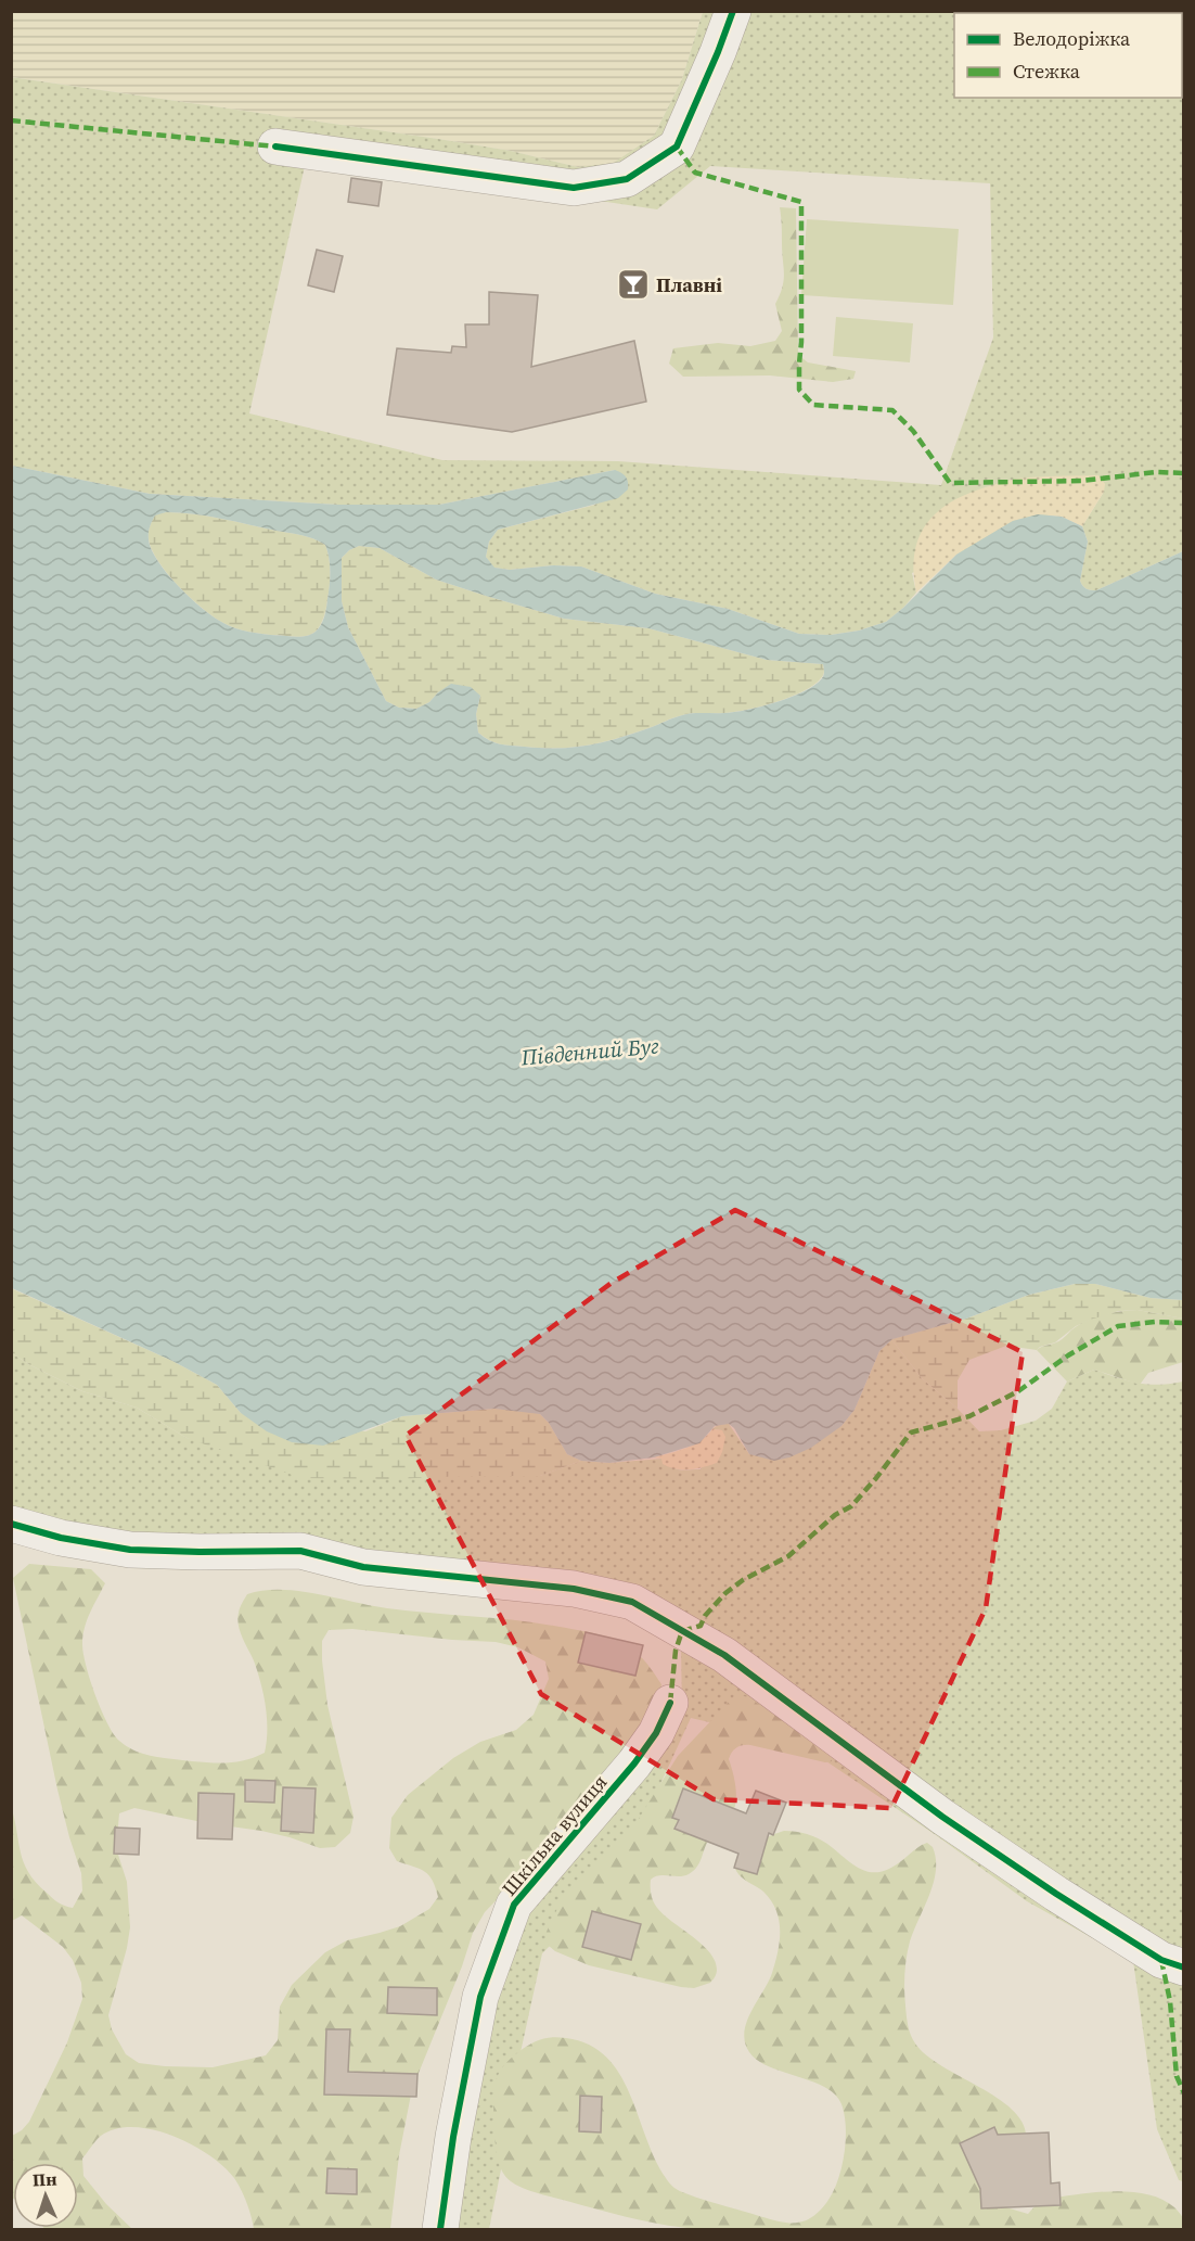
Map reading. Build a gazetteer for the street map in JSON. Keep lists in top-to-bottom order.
{
  "streets": {
    "street": ["Шкільна вулиця"]
  },
  "water": ["Південний Буг"],
  "places": {
    "bar": ["Плавні"]
  },
  "legend": ["Велодоріжка", "Стежка"],
  "north": "top"
}
